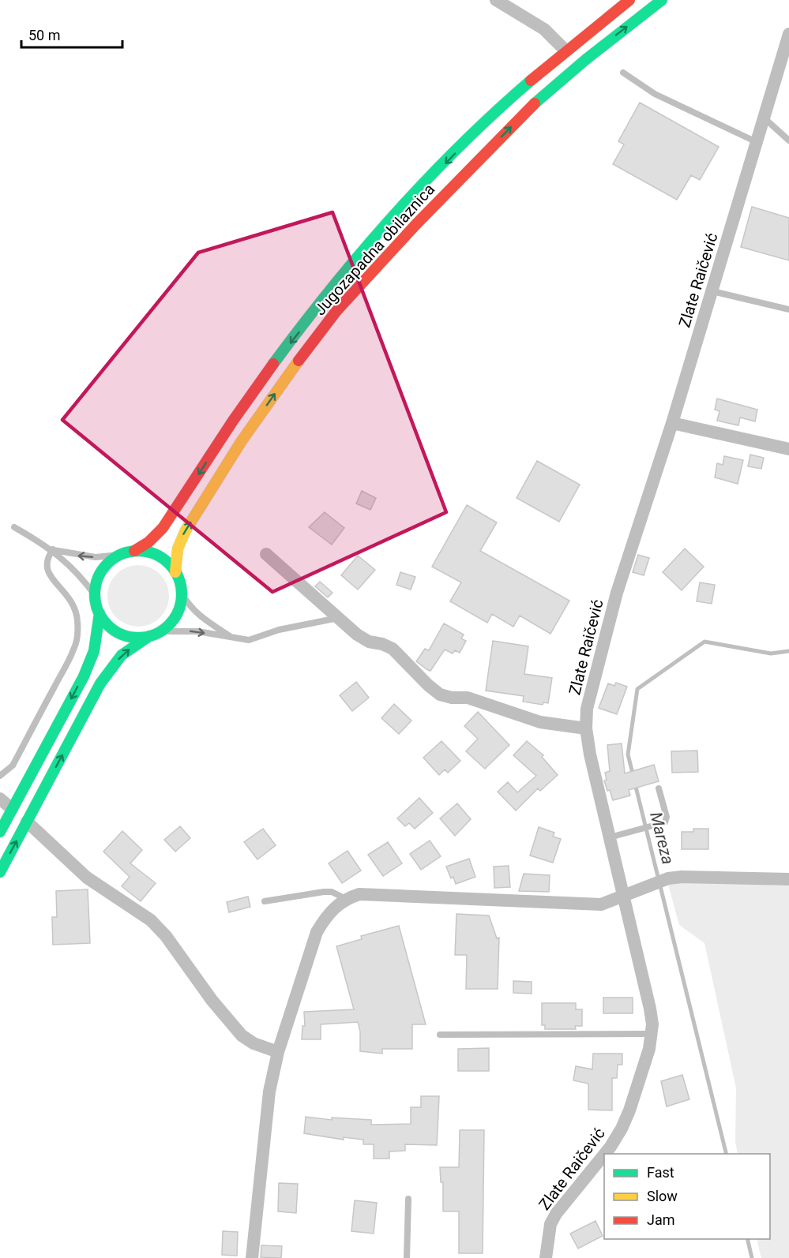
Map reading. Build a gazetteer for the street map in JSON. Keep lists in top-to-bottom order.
{
  "streets": {
    "main road": ["Jugozapadna obilaznica"],
    "street": ["Zlate Raičević"]
  },
  "water": ["Mareza"],
  "legend": ["Fast", "Slow", "Jam"],
  "scale_bar": "50 m"
}
